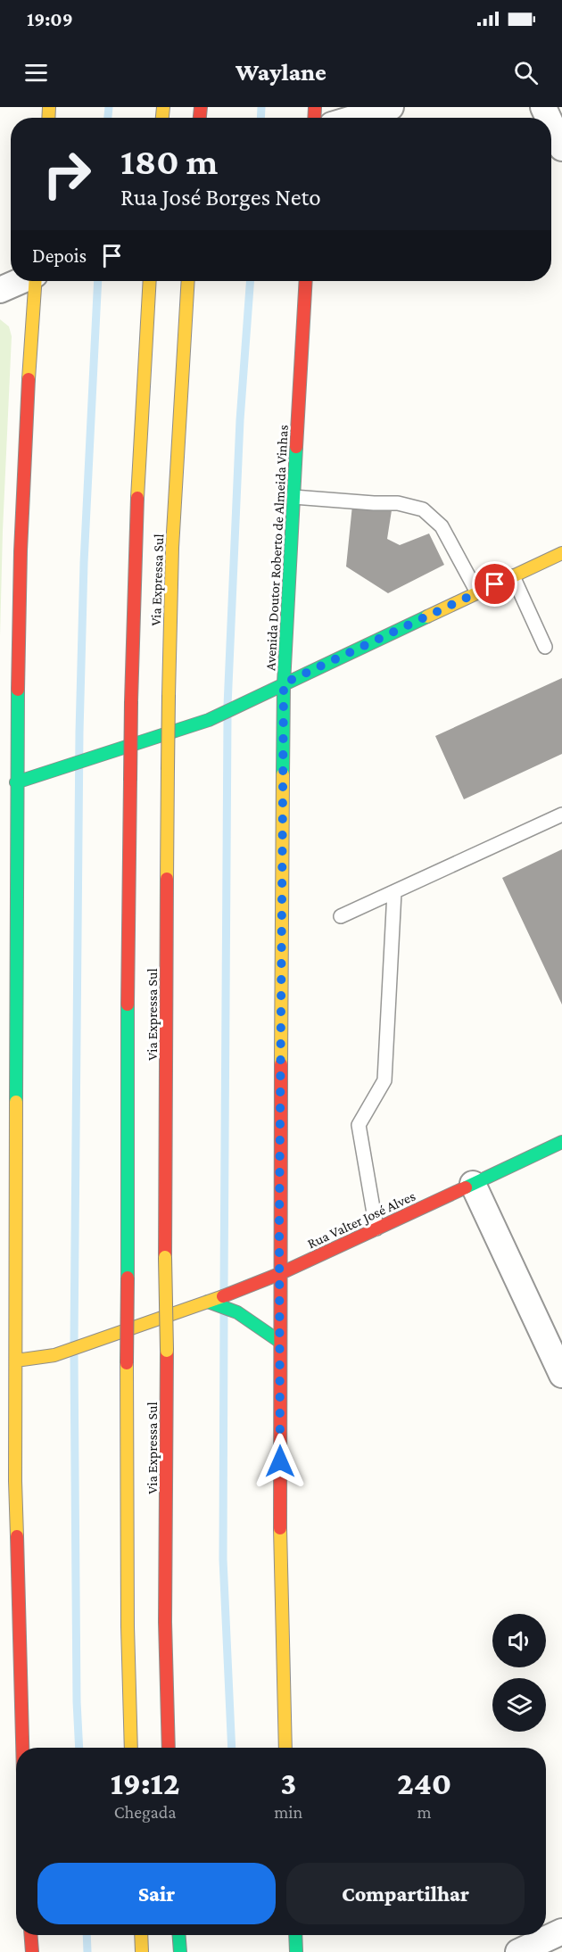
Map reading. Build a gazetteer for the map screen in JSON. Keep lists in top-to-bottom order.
{
  "streets": {
    "main road": ["Avenida Doutor Roberto de Almeida Vinhas", "Via Expressa Sul", "Rua Valter José Alves"]
  },
  "crossings": [
    ["Avenida Doutor Roberto de Almeida Vinhas", "Rua Valter José Alves"]
  ],
  "page": {
    "status": "19:09",
    "header": "Waylane",
    "turn": ["180 m", "Rua José Borges Neto"],
    "then": "Depois",
    "eta": [
      "19:12",
      "Chegada",
      "3",
      "min",
      "240",
      "m"
    ],
    "buttons": ["Sair", "Compartilhar"]
  }
}
